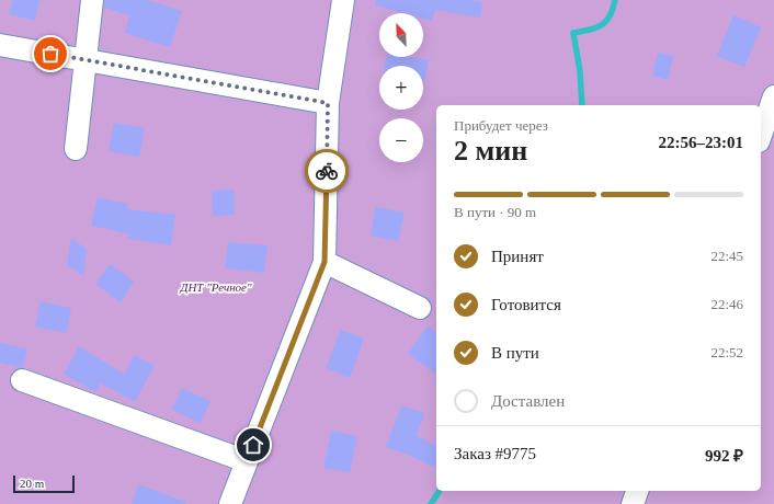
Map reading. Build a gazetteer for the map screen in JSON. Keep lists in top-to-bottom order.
{
  "parks": ["ДНТ \"Речное\""],
  "scale_bar": "20 m",
  "north": "top left",
  "page": {
    "map_buttons": ["+", "−"],
    "heading": ["2 мин", "Прибудет через", "22:56–23:01"],
    "panel": ["Заказ #9775", "992 ₽"],
    "bar": "В пути · 90 m",
    "list": [
      ["Принят", "22:45"],
      ["Готовится", "22:46"],
      ["В пути", "22:52"],
      "Доставлен"
    ],
    "scale": "20 m"
  }
}
